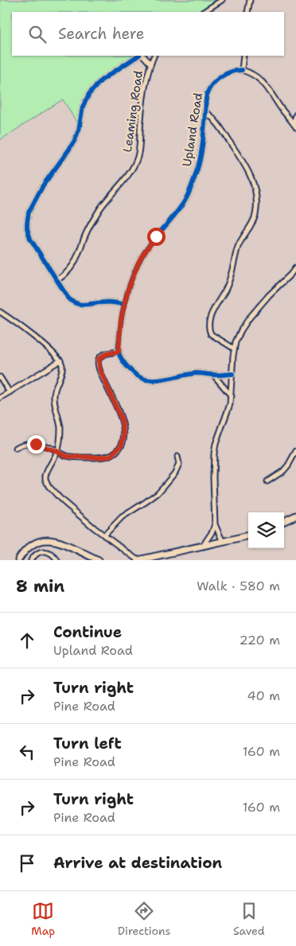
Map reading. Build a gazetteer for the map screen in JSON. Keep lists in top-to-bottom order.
{
  "streets": {
    "street": ["Leaming Road", "Upland Road"]
  },
  "page": {
    "search": "Search here",
    "heading": ["8 min", "Walk · 580 m"],
    "list": [
      ["Continue", "Upland Road", "220 m"],
      ["Turn right", "Pine Road", "40 m"],
      ["Turn left", "Pine Road", "160 m"],
      ["Turn right", "Pine Road", "160 m"],
      "Arrive at destination"
    ],
    "nav": ["Map", "Directions", "Saved"]
  }
}
